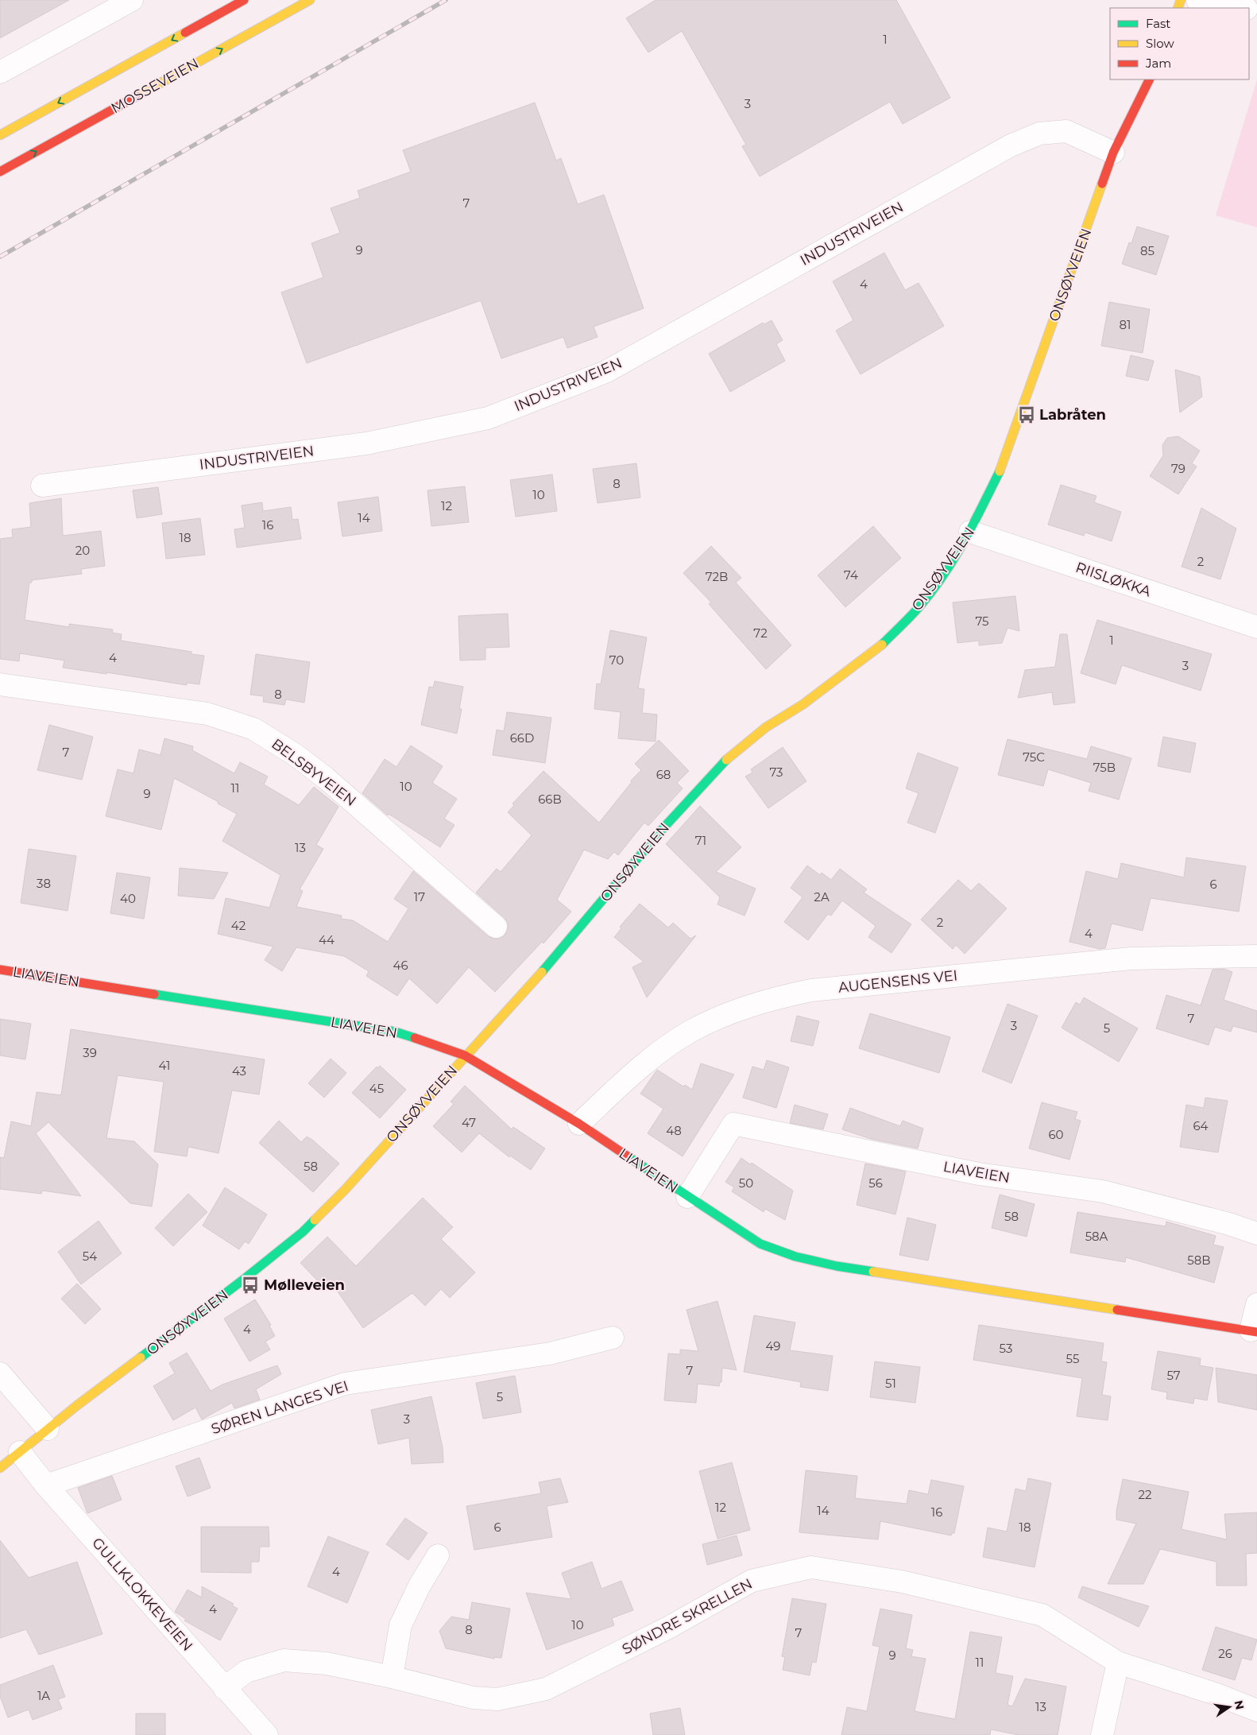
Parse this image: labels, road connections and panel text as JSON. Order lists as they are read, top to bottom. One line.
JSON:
{"streets":{"main road":["MOSSEVEIEN","ONSØYVEIEN","LIAVEIEN"],"street":["INDUSTRIVEIEN","RIISLØKKA","BELSBYVEIEN","AUGENSENS VEI","SØREN LANGES VEI","GULLKLOKKEVEIEN","SØNDRE SKRELLEN"]},"crossings":[["INDUSTRIVEIEN","ONSØYVEIEN"],["ONSØYVEIEN","RIISLØKKA"],["ONSØYVEIEN","LIAVEIEN"],["ONSØYVEIEN","GULLKLOKKEVEIEN"],["LIAVEIEN","AUGENSENS VEI"],["SØREN LANGES VEI","GULLKLOKKEVEIEN"],["GULLKLOKKEVEIEN","SØNDRE SKRELLEN"]],"places":{"bus stop":["Labråten","Mølleveien"]},"house_numbers":["1","3","7","9","85","4","81","79","8","10","12","14","16","18","20","2","74","72B","75","72","1","4","70","3","8","66D","7","75C","75B","73","68","10","11","9","66B","71","13","38","6","17","2A","40","2","42","4","44","46","7","3","5","39","41","43","45","47","64","48","60","58","50","56","58","58A","54","58B","4","49","53","55","7","57","51","5","3","22","12","14","16","6","18","4","4","10","8","7","26","9","11","1A","13"],"legend":["Fast","Slow","Jam"],"north":"right"}
